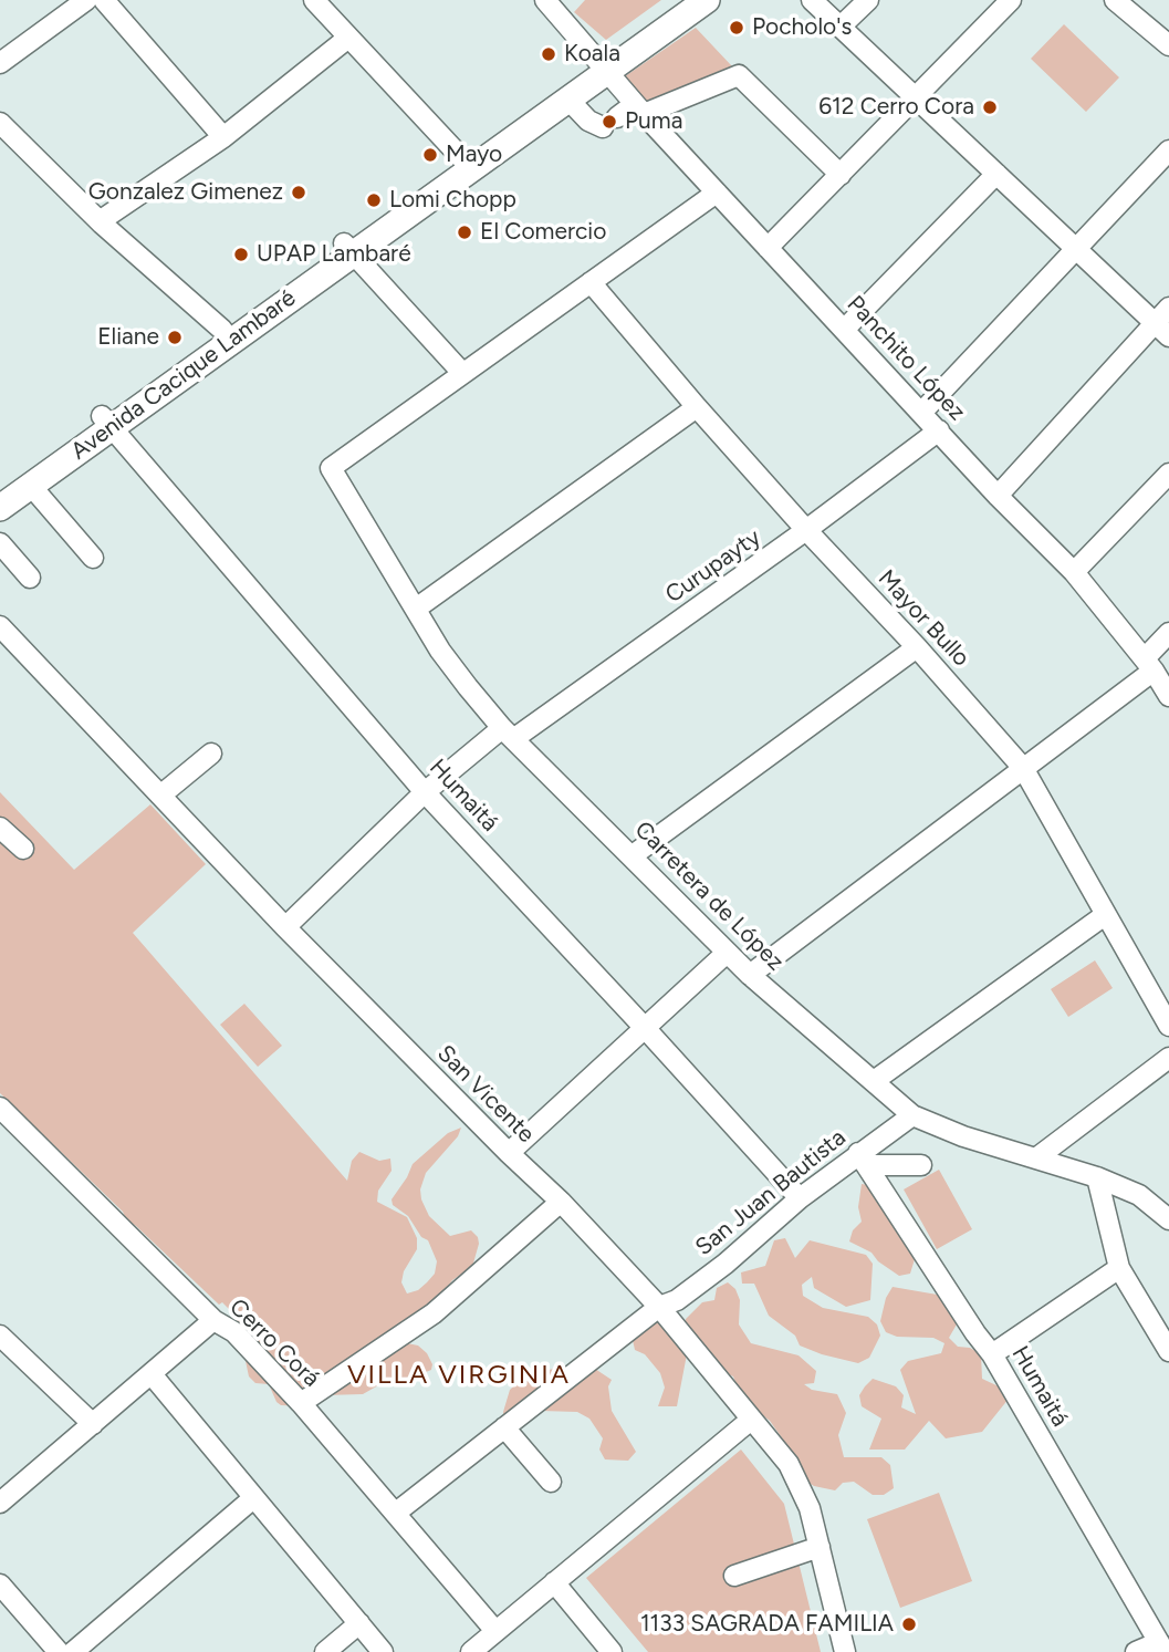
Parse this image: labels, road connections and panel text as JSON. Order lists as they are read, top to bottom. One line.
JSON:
{"streets":{"main road":["Avenida Cacique Lambaré"],"street":["Panchito López","Curupayty","Mayor Bullo","Humaitá","Carretera de López","San Vicente","San Juan Bautista","Cerro Corá"]},"crossings":[["Panchito López","Avenida Cacique Lambaré"],["Panchito López","Curupayty"],["Avenida Cacique Lambaré","Humaitá"],["Curupayty","Mayor Bullo"],["Curupayty","Humaitá"],["Curupayty","Carretera de López"],["Curupayty","San Vicente"],["Humaitá","San Juan Bautista"],["Carretera de López","San Juan Bautista"],["San Vicente","San Juan Bautista"],["San Juan Bautista","Cerro Corá"]],"districts":["VILLA VIRGINIA"],"places":["Pocholo's","Koala","612 Cerro Cora","Puma","Mayo","Gonzalez Gimenez","Lomi Chopp","El Comercio","UPAP Lambaré","Eliane","1133 SAGRADA FAMILIA"]}
